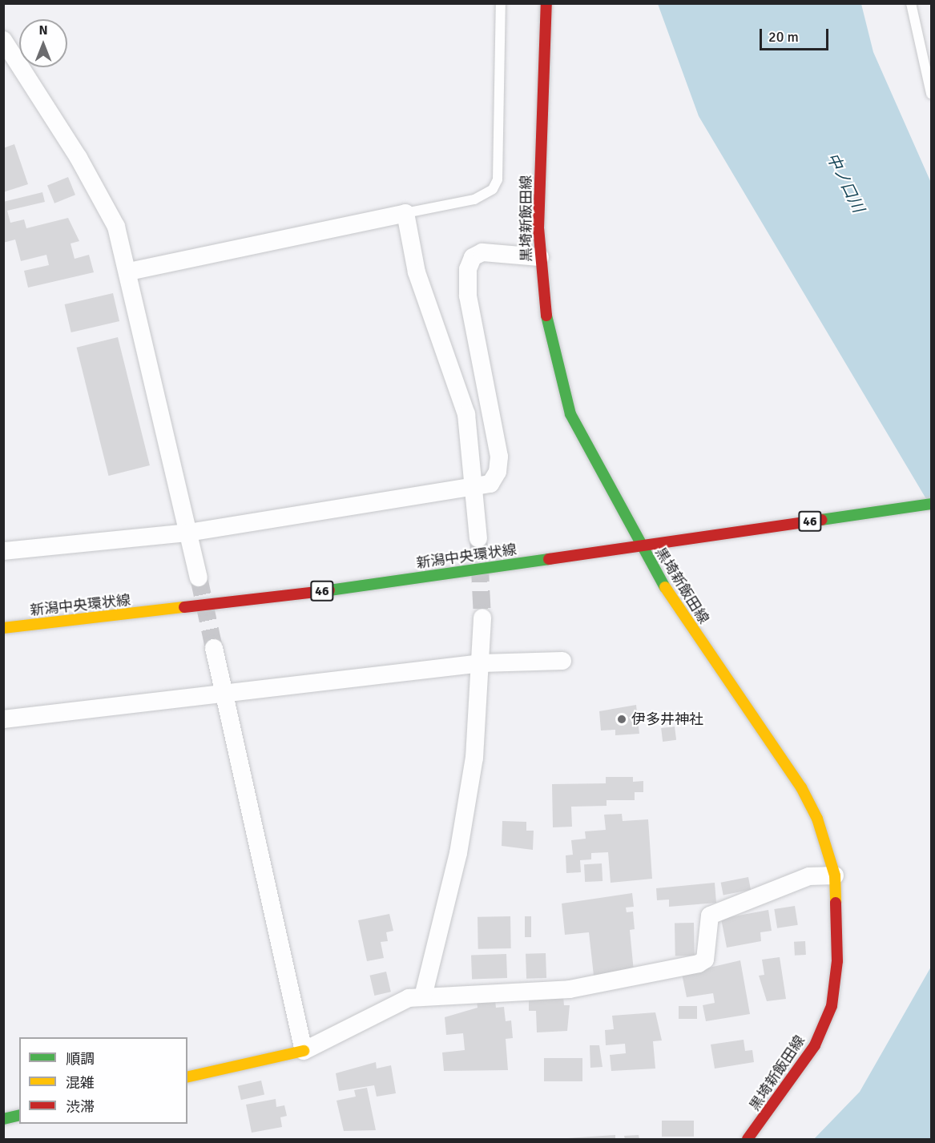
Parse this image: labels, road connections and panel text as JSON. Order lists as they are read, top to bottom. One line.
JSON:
{"streets":{"main road":["黒埼新飯田線","46","新潟中央環状線"]},"crossings":[["黒埼新飯田線","新潟中央環状線"]],"water":["中ノ口川"],"places":["伊多井神社"],"legend":["順調","混雑","渋滞"],"scale_bar":"20 m","north":"top"}
